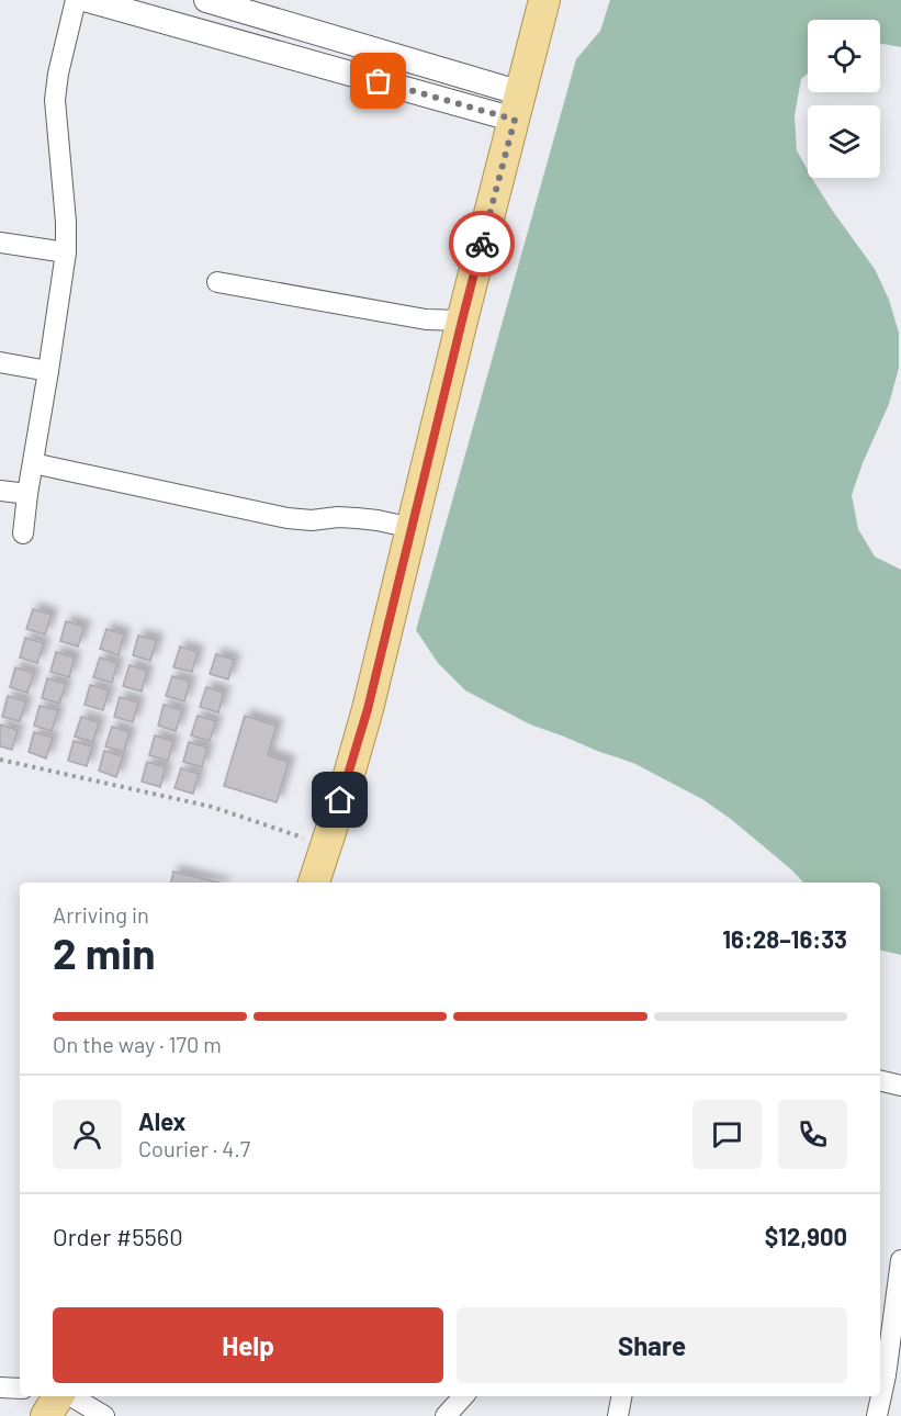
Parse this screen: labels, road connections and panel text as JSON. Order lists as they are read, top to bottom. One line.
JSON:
{"page":{"heading":["2 min","Arriving in","16:28–16:33"],"panel":["Alex","Courier · 4.7","Order #5560","$12,900"],"bar":"On the way · 170 m","buttons":["Help","Share"]}}
